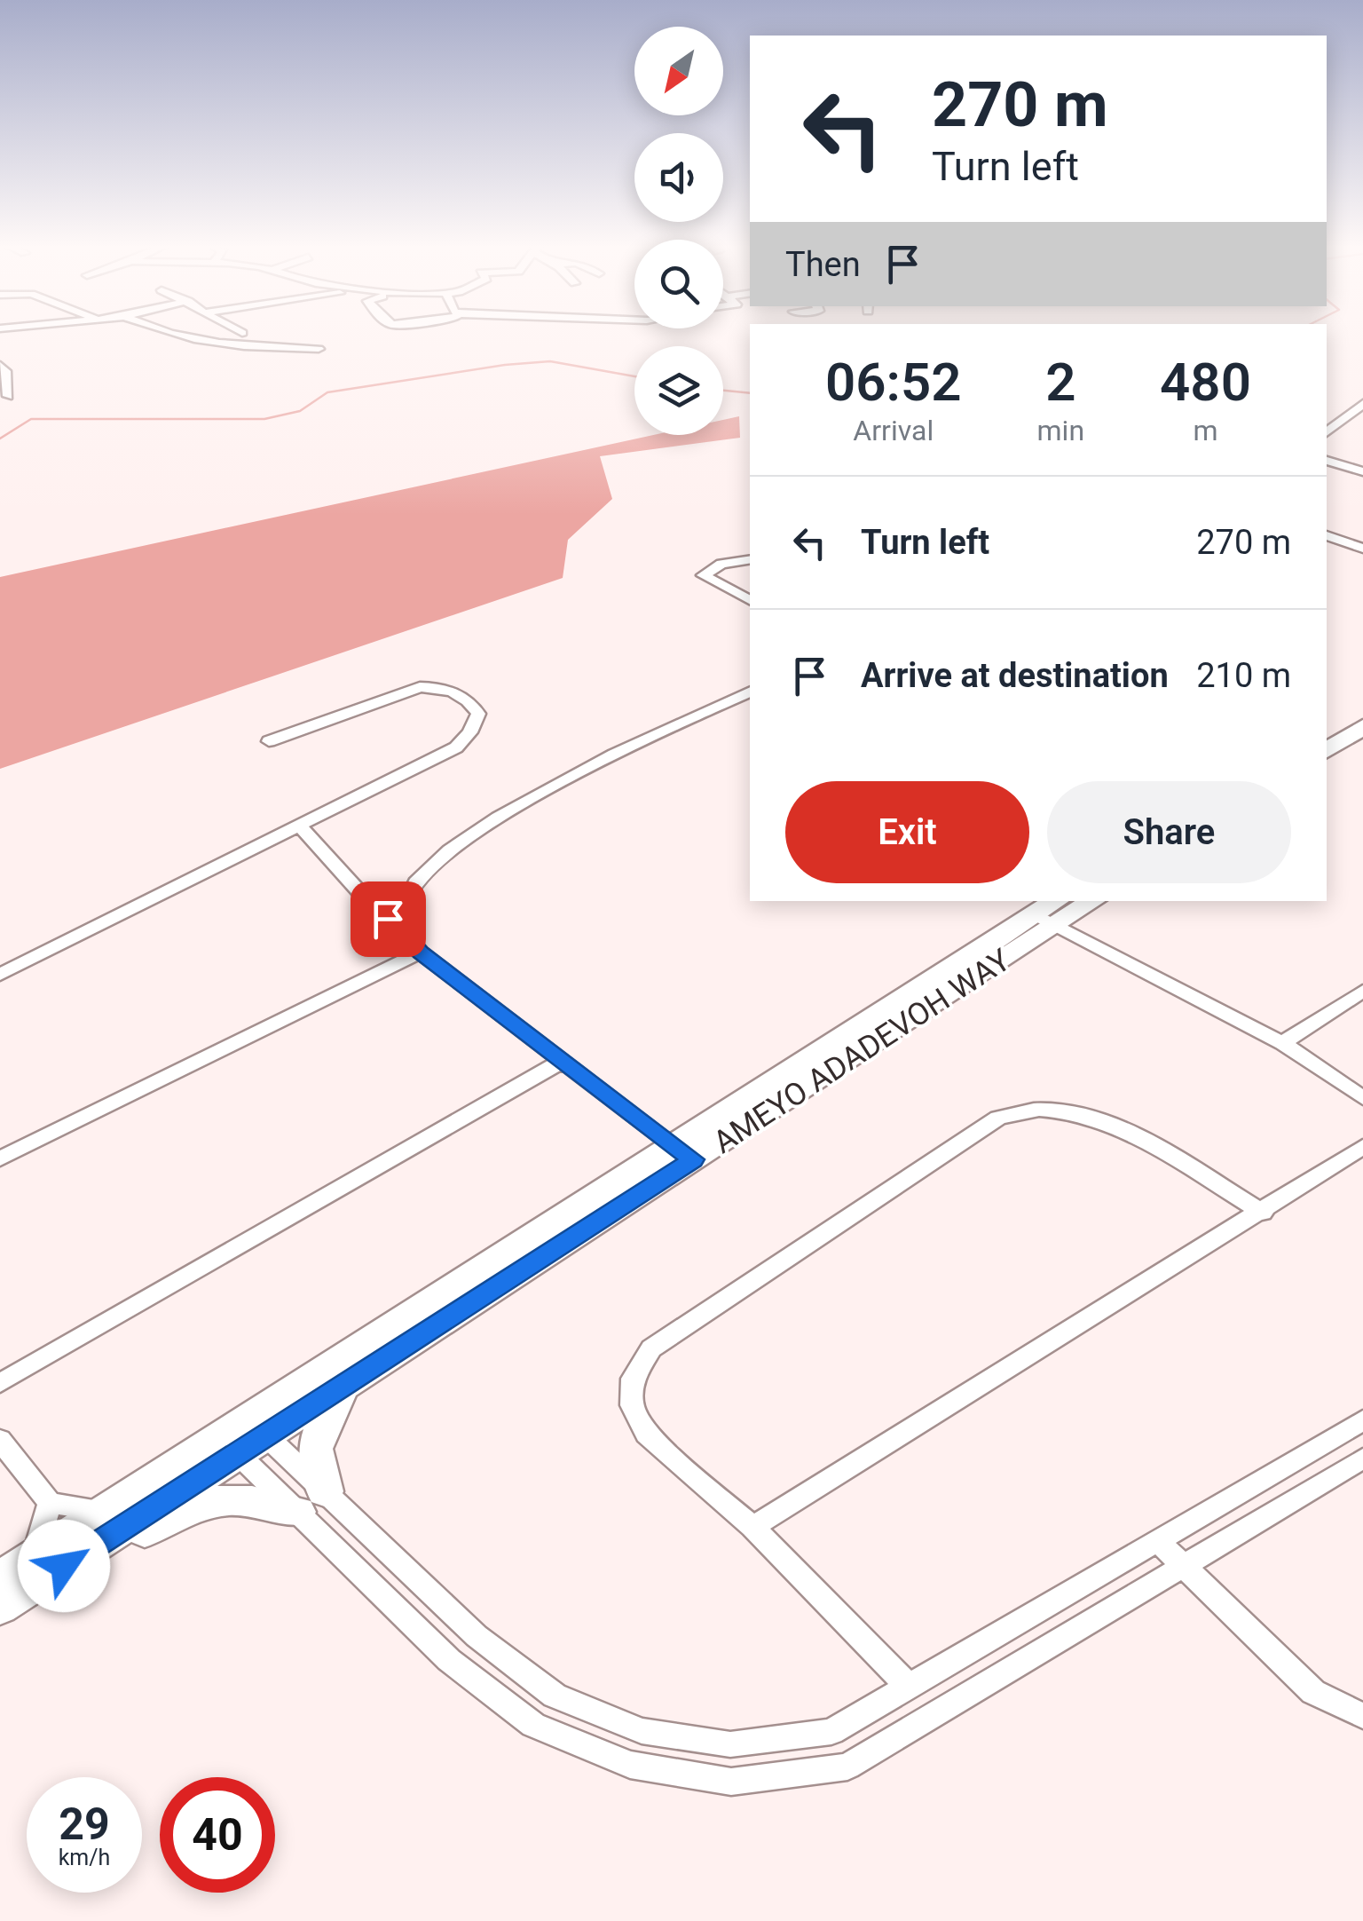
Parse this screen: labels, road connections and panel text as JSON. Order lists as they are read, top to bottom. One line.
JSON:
{"streets":{"street":["AMEYO ADADEVOH WAY"]},"north":"bottom left","page":{"turn":["270 m","Turn left"],"then":"Then","eta":["06:52","Arrival","2","min","480","m"],"list":[{"name":"Turn left","value":"270 m"},{"name":"Arrive at destination","value":"210 m"}],"buttons":["Exit","Share"],"speed":"29 km/h","limit":"40"}}
